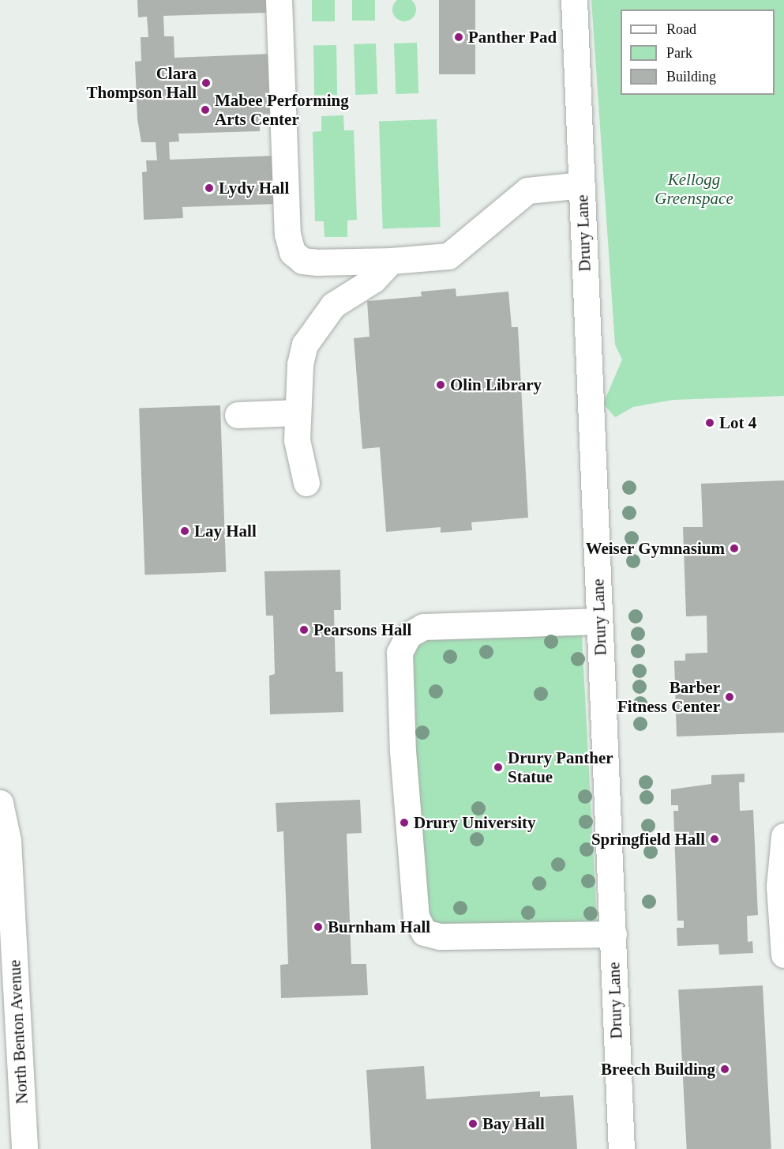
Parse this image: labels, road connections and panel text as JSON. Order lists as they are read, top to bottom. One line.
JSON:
{"streets":{"street":["Drury Lane","North Benton Avenue"]},"parks":["Kellogg Greenspace"],"places":["Panther Pad","Clara Thompson Hall","Mabee Performing Arts Center","Lydy Hall","Olin Library","Lot 4","Lay Hall","Weiser Gymnasium","Pearsons Hall","Barber Fitness Center","Drury Panther Statue","Drury University","Springfield Hall","Burnham Hall","Breech Building","Bay Hall"],"legend":["Road","Park","Building"]}
